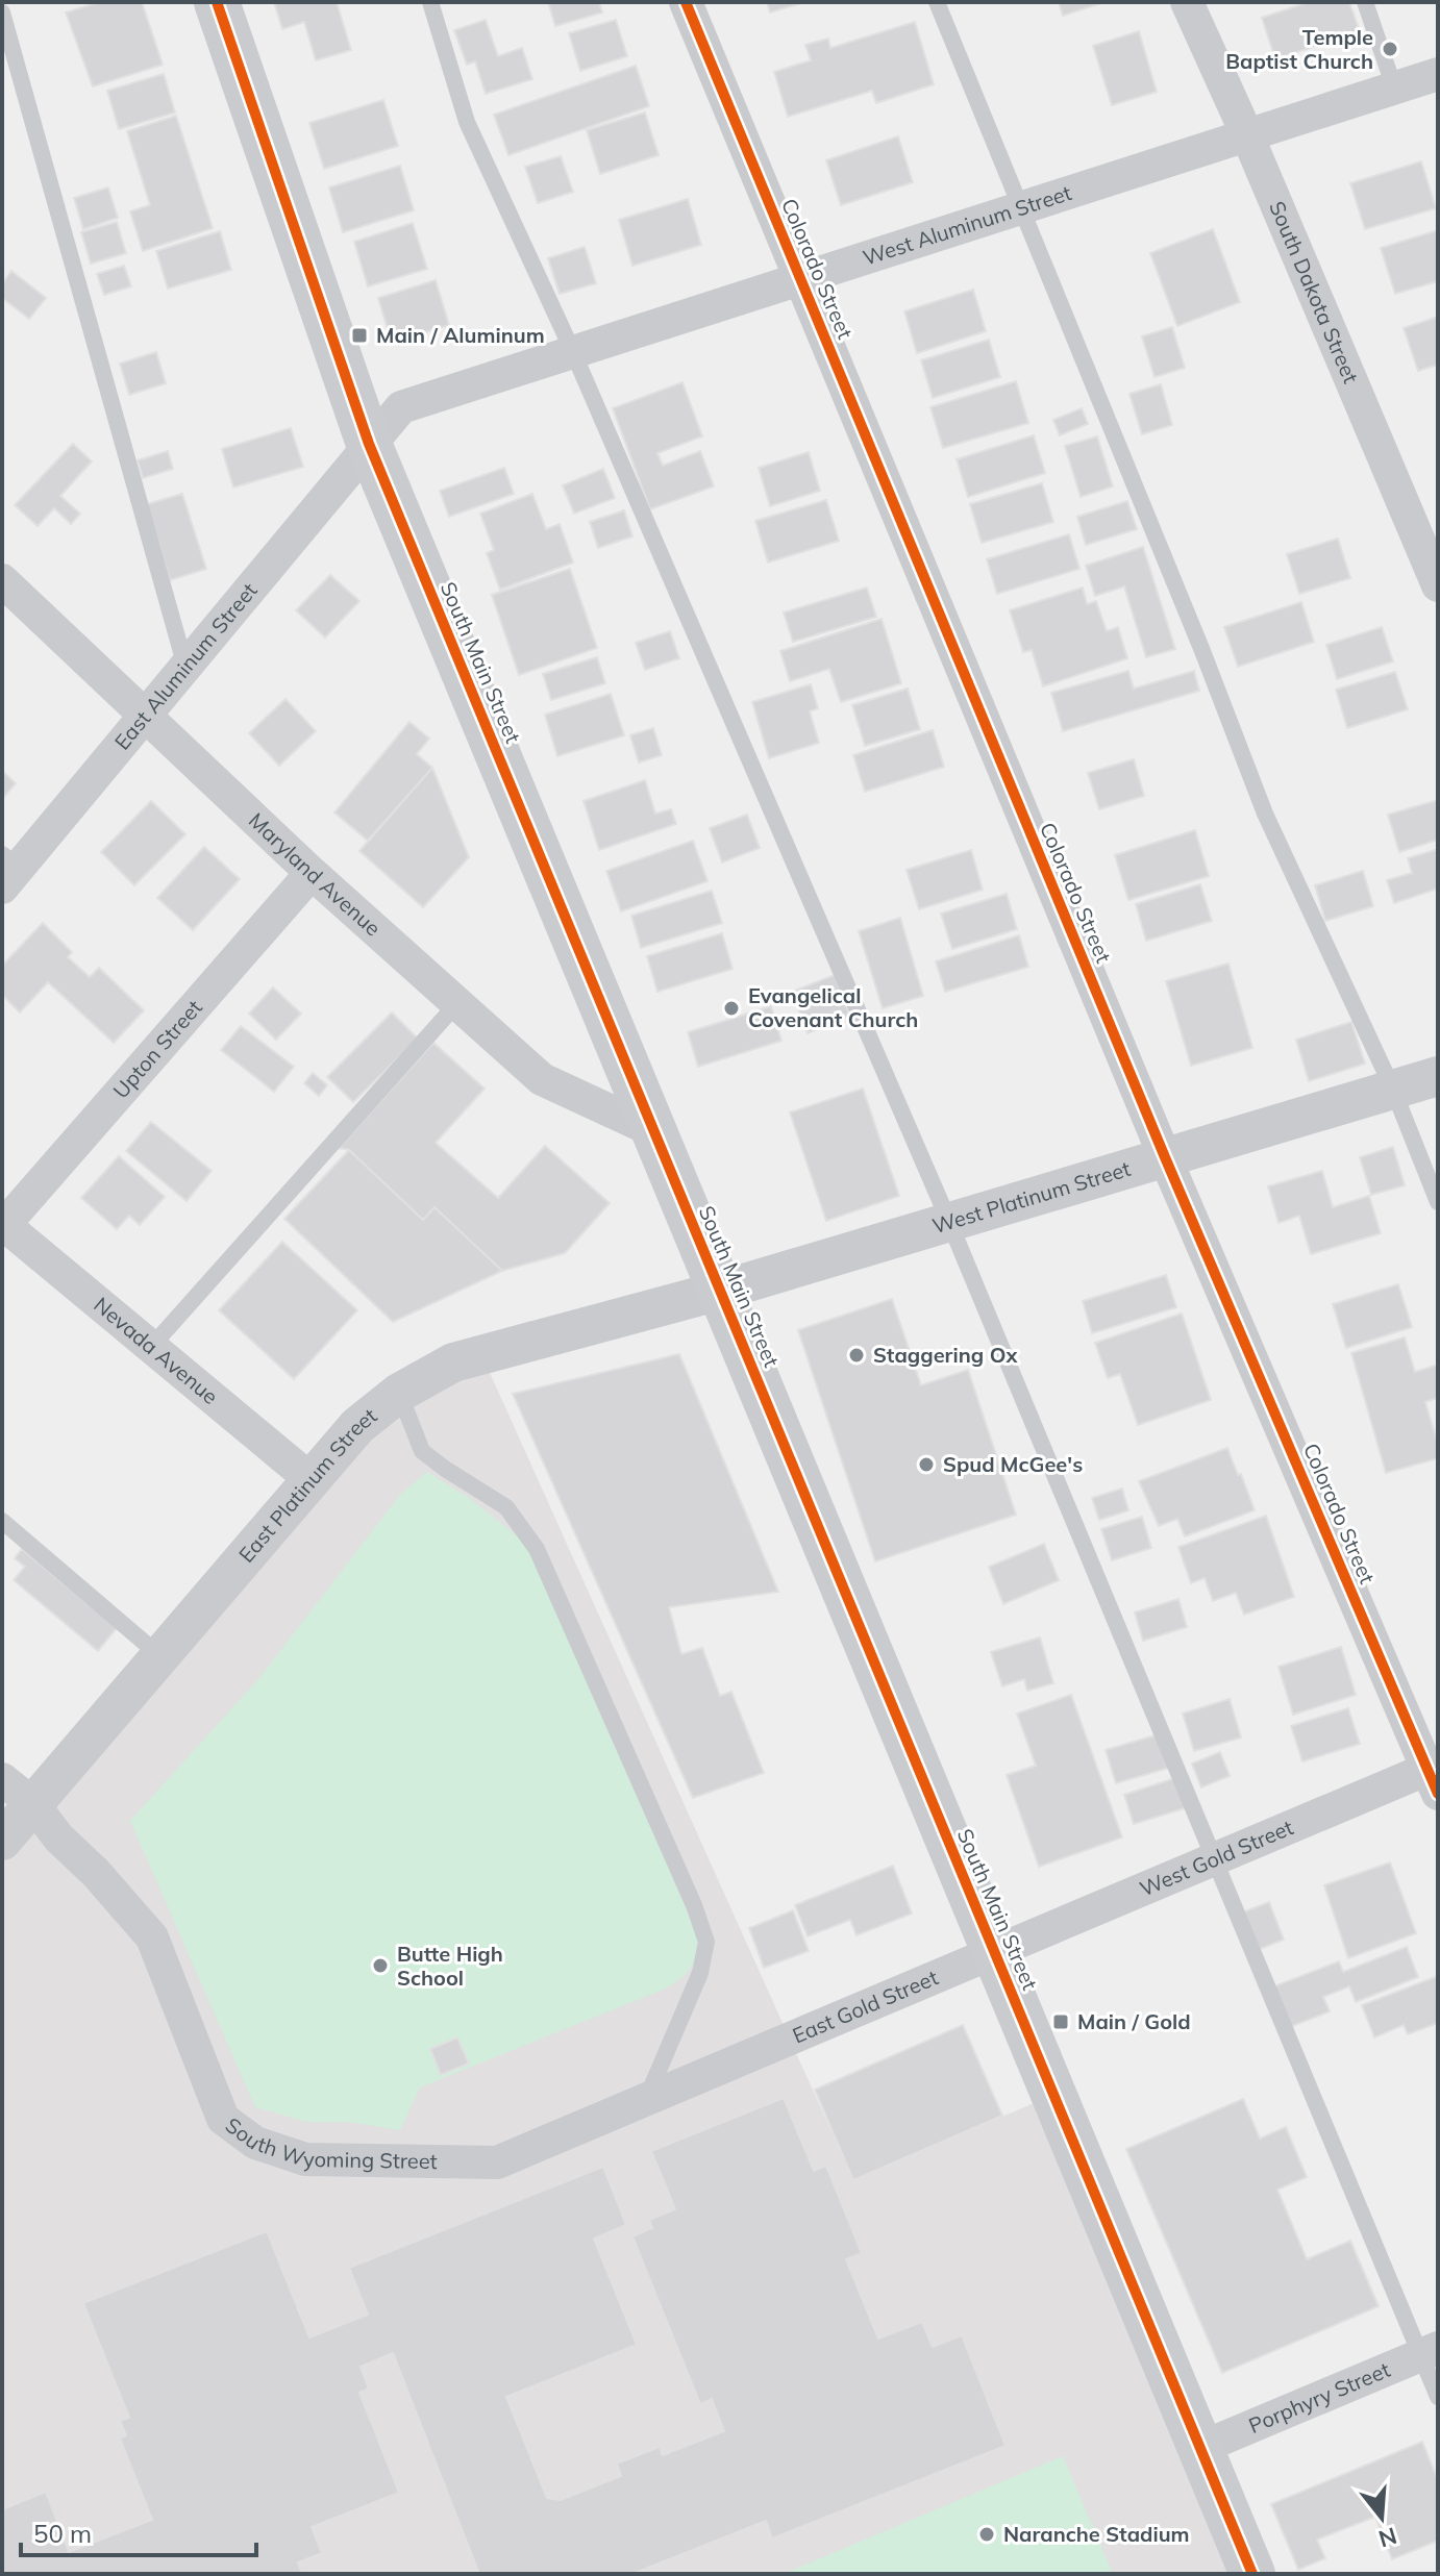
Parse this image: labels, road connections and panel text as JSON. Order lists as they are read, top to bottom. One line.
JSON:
{"streets":{"main road":["South Main Street"],"street":["West Aluminum Street","Colorado Street","South Dakota Street","East Aluminum Street","Maryland Avenue","Upton Street","West Platinum Street","Nevada Avenue","East Platinum Street","West Gold Street","East Gold Street","South Wyoming Street","Porphyry Street"]},"crossings":[["West Aluminum Street","Colorado Street"],["West Aluminum Street","South Dakota Street"],["West Aluminum Street","South Main Street"],["West Aluminum Street","East Aluminum Street"],["Colorado Street","West Platinum Street"],["Colorado Street","West Gold Street"],["South Main Street","East Aluminum Street"],["South Main Street","Maryland Avenue"],["South Main Street","West Platinum Street"],["South Main Street","East Platinum Street"],["South Main Street","West Gold Street"],["South Main Street","East Gold Street"],["South Main Street","Porphyry Street"],["East Aluminum Street","Maryland Avenue"],["Maryland Avenue","Upton Street"],["Upton Street","Nevada Avenue"],["West Platinum Street","East Platinum Street"],["Nevada Avenue","East Platinum Street"],["East Platinum Street","South Wyoming Street"],["West Gold Street","East Gold Street"],["East Gold Street","South Wyoming Street"]],"places":{"other":["Temple Baptist Church","Evangelical Covenant Church","Staggering Ox","Spud McGee's","Butte High School","Naranche Stadium"],"transit":["Main / Aluminum","Main / Gold"]},"scale_bar":"50 m","north":"bottom"}
